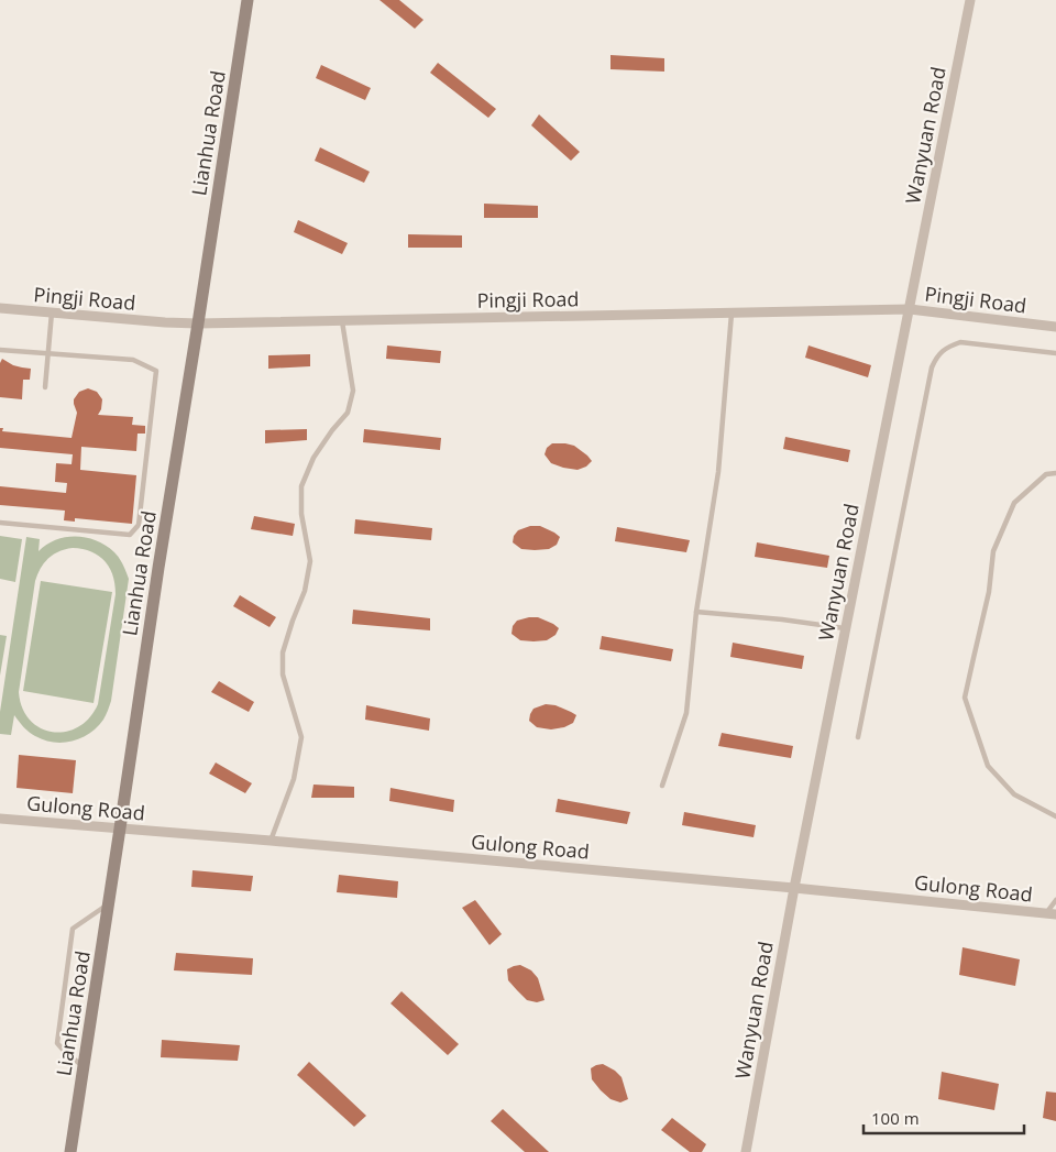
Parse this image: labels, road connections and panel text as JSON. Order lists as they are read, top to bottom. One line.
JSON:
{"streets":{"main road":["Lianhua Road"],"street":["Wanyuan Road","Pingji Road","Gulong Road"]},"crossings":[["Lianhua Road","Pingji Road"],["Lianhua Road","Gulong Road"],["Wanyuan Road","Pingji Road"],["Wanyuan Road","Gulong Road"]],"scale_bar":"100 m"}
